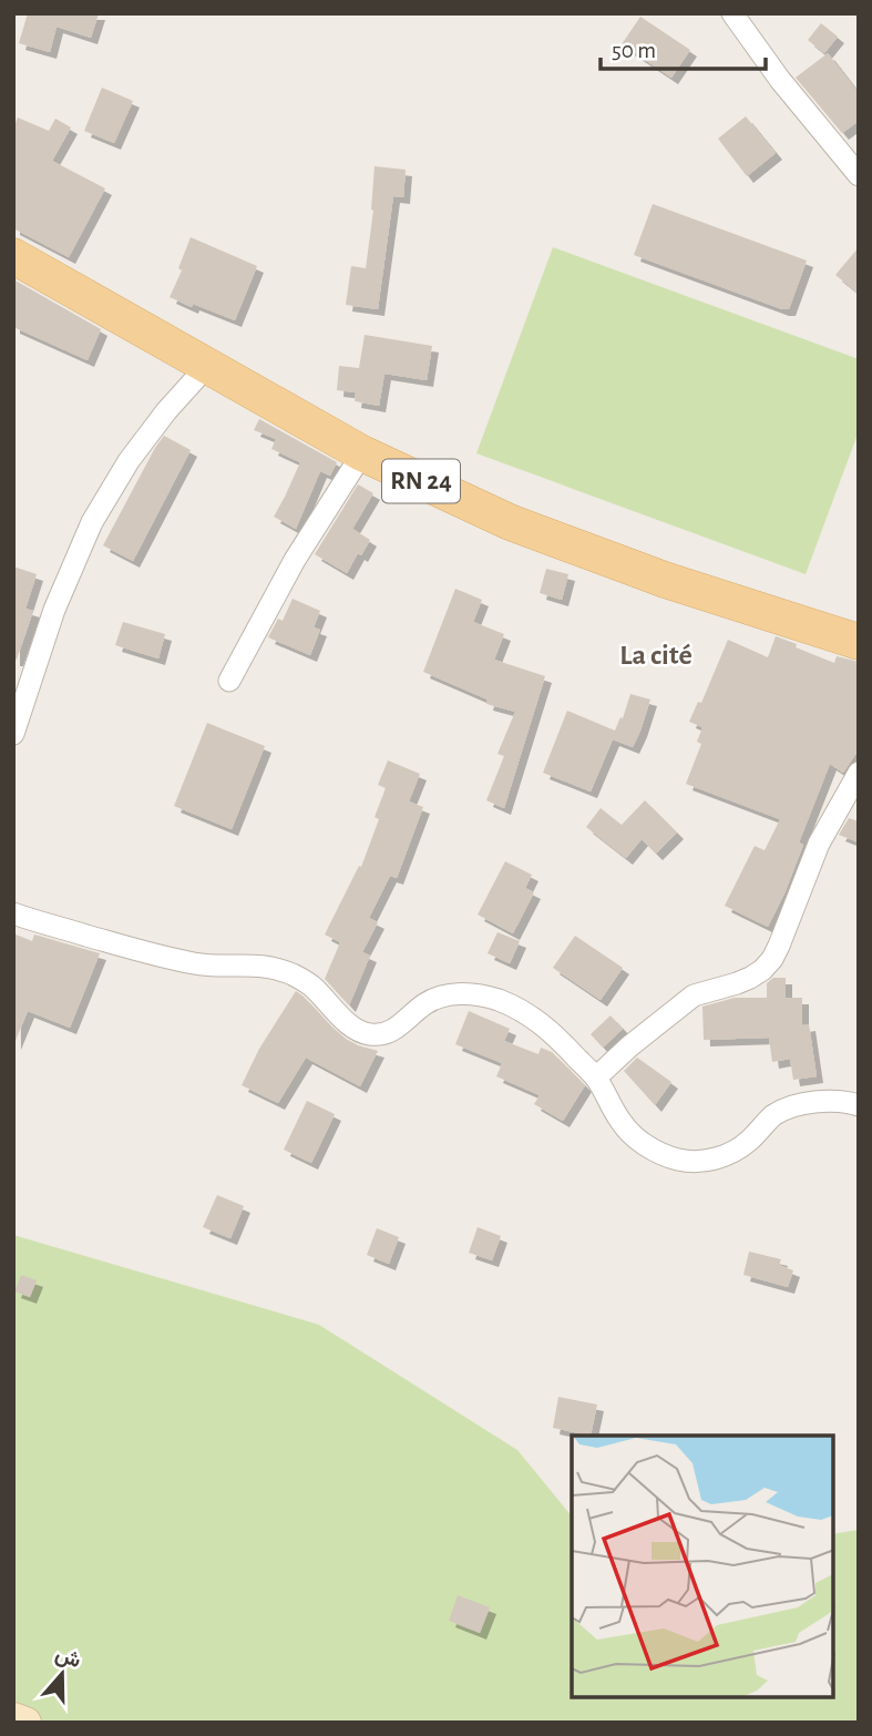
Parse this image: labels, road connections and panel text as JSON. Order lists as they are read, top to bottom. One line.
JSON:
{"streets":{"main road":["RN 24"]},"districts":["La cité"],"scale_bar":"50 m","north":"top"}
